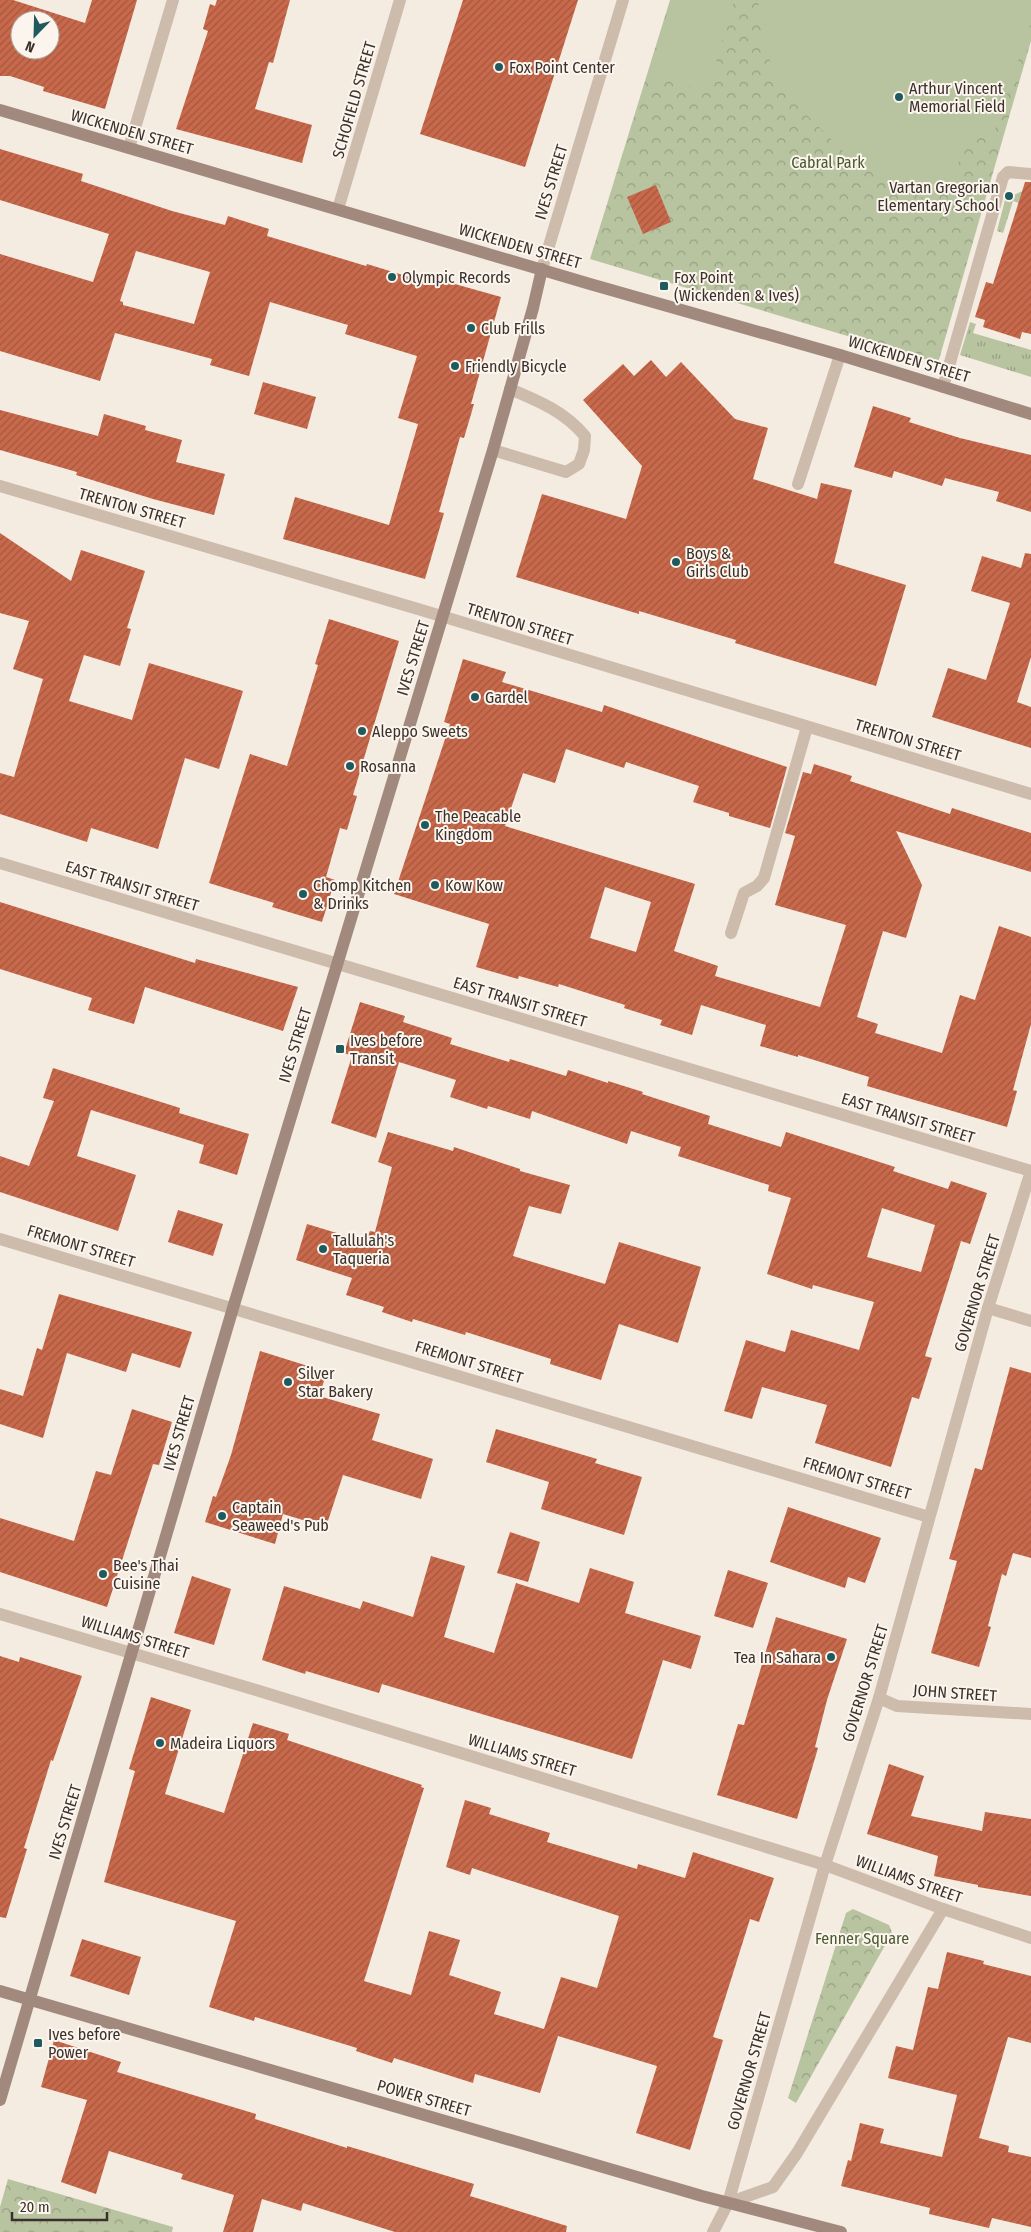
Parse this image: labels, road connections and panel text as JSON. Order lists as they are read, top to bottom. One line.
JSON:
{"streets":{"street":["SCHOFIELD STREET","WICKENDEN STREET","IVES STREET","TRENTON STREET","EAST TRANSIT STREET","FREMONT STREET","GOVERNOR STREET","WILLIAMS STREET","JOHN STREET","POWER STREET"]},"crossings":[["SCHOFIELD STREET","WICKENDEN STREET"],["WICKENDEN STREET","IVES STREET"],["IVES STREET","TRENTON STREET"],["IVES STREET","EAST TRANSIT STREET"],["IVES STREET","FREMONT STREET"],["IVES STREET","WILLIAMS STREET"],["IVES STREET","POWER STREET"],["EAST TRANSIT STREET","GOVERNOR STREET"],["FREMONT STREET","GOVERNOR STREET"],["GOVERNOR STREET","WILLIAMS STREET"],["GOVERNOR STREET","JOHN STREET"],["GOVERNOR STREET","POWER STREET"]],"parks":["Cabral Park","Fenner Square"],"places":{"other":["Fox Point Center","Arthur Vincent Memorial Field","Vartan Gregorian Elementary School","Olympic Records","Club Frills","Friendly Bicycle","Boys & Girls Club","Gardel","Aleppo Sweets","Rosanna","The Peacable Kingdom","Kow Kow","Chomp Kitchen & Drinks","Tallulah's Taqueria","Silver Star Bakery","Captain Seaweed's Pub","Bee's Thai Cuisine","Tea In Sahara","Madeira Liquors"],"transit":["Fox Point (Wickenden & Ives)","Ives before Transit","Ives before Power"]},"scale_bar":"20 m","north":"bottom left"}
